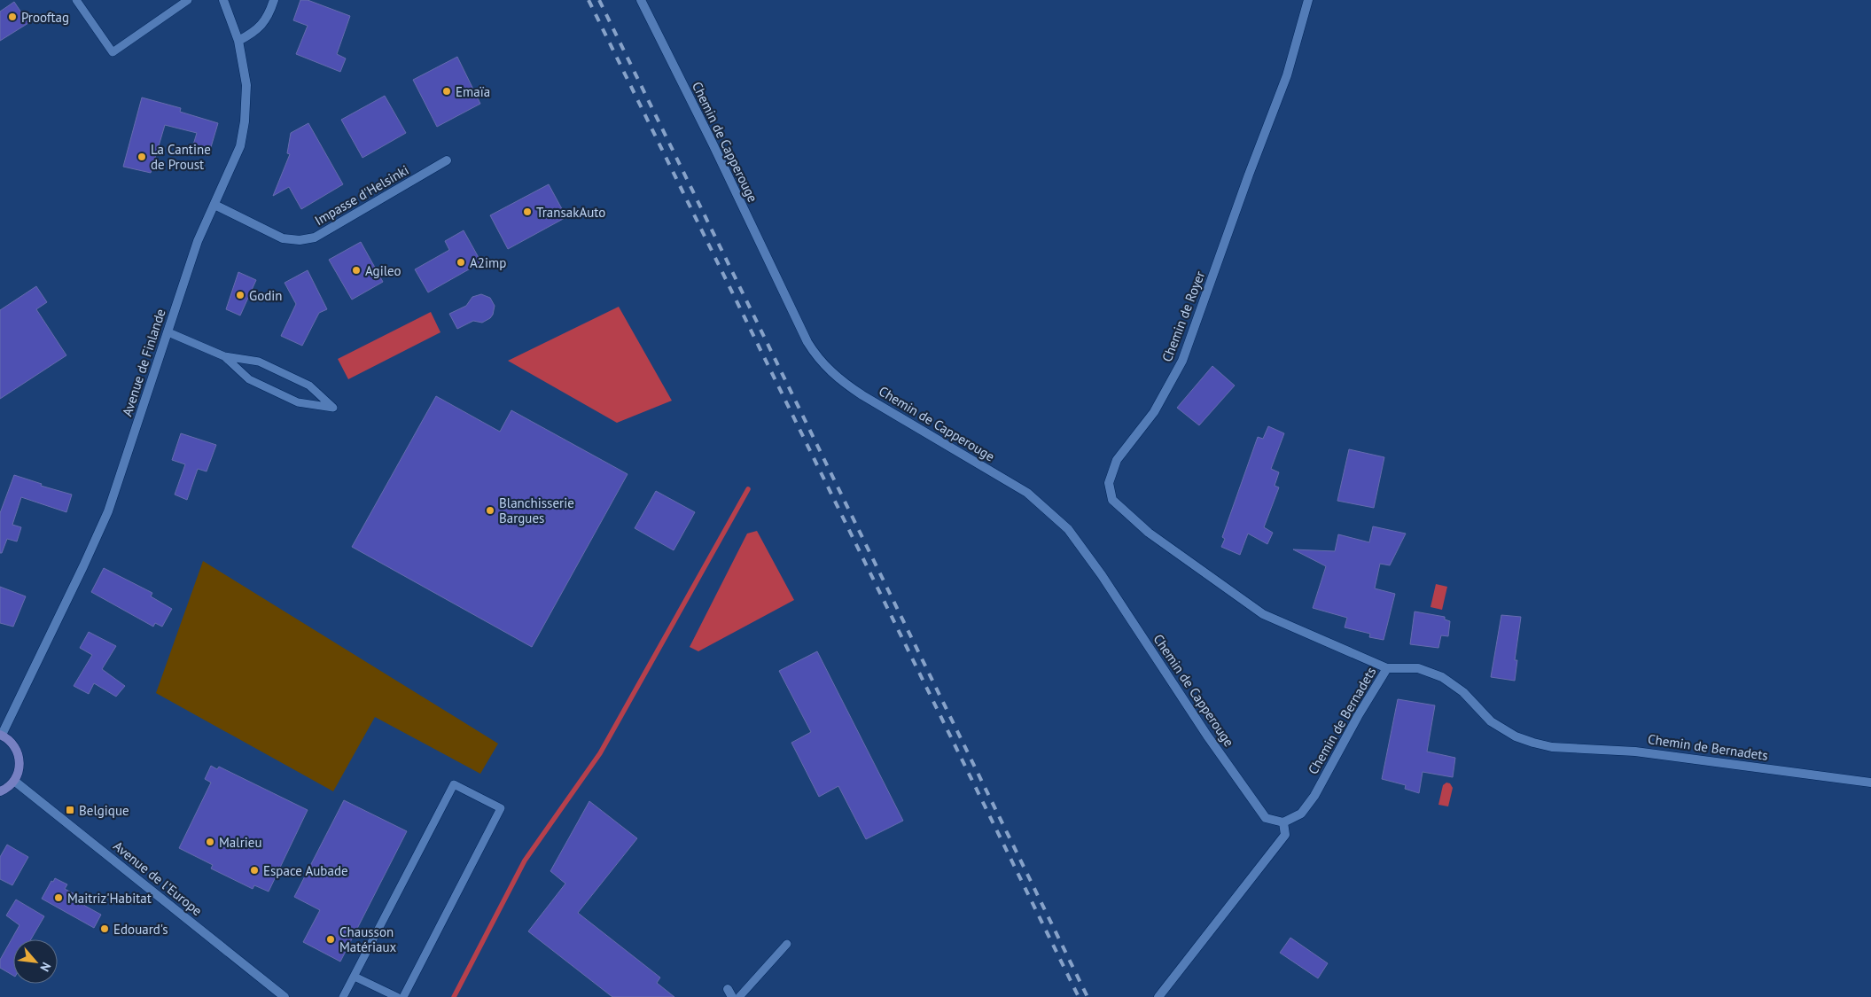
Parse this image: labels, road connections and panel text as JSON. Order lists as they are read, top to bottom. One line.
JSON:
{"streets":{"street":["Chemin de Capperouge","Impasse d'Helsinki","Chemin de Royer","Avenue de Finlande","Chemin de Bernadets","Avenue de l'Europe"]},"crossings":[["Chemin de Capperouge","Chemin de Bernadets"],["Impasse d'Helsinki","Avenue de Finlande"],["Chemin de Royer","Chemin de Bernadets"]],"places":{"other":["Prooftag","Emaïa","La Cantine de Proust","TransakAuto","A2imp","Agileo","Godin","Blanchisserie Bargues","Malrieu","Espace Aubade","Maitriz'Habitat","Edouard's","Chausson Matériaux"],"transit":["Belgique"]},"north":"bottom right"}
